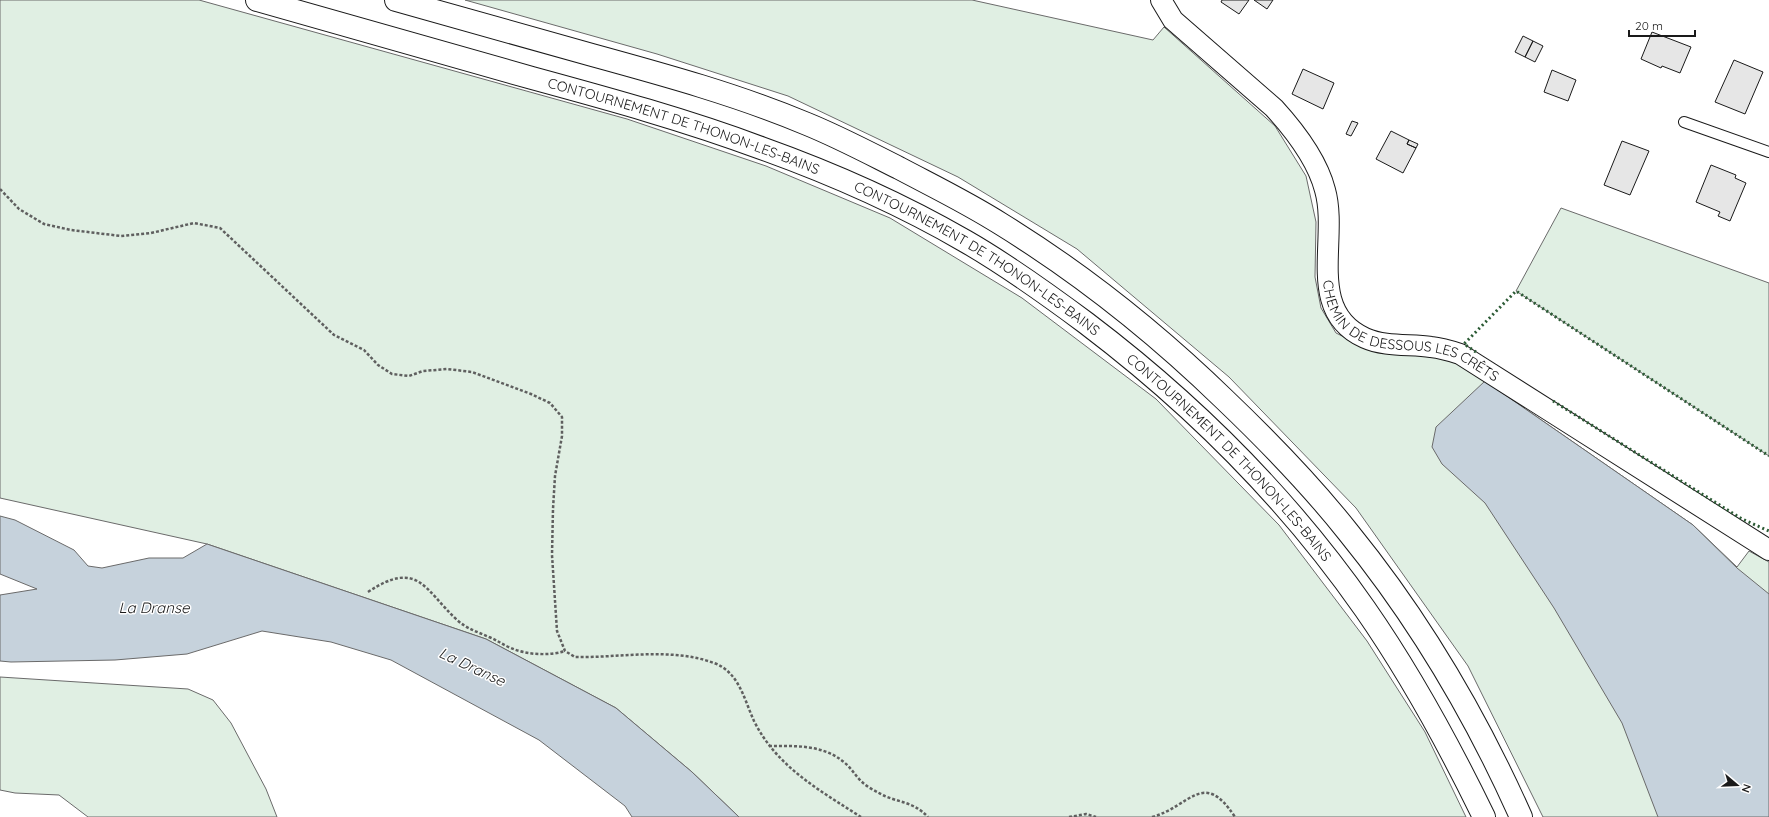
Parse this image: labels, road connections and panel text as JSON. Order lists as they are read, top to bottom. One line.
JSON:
{"streets":{"highway":["CONTOURNEMENT DE THONON-LES-BAINS"],"street":["CHEMIN DE DESSOUS LES CRÊTS"]},"water":["La Dranse"],"scale_bar":"20 m","north":"right"}
